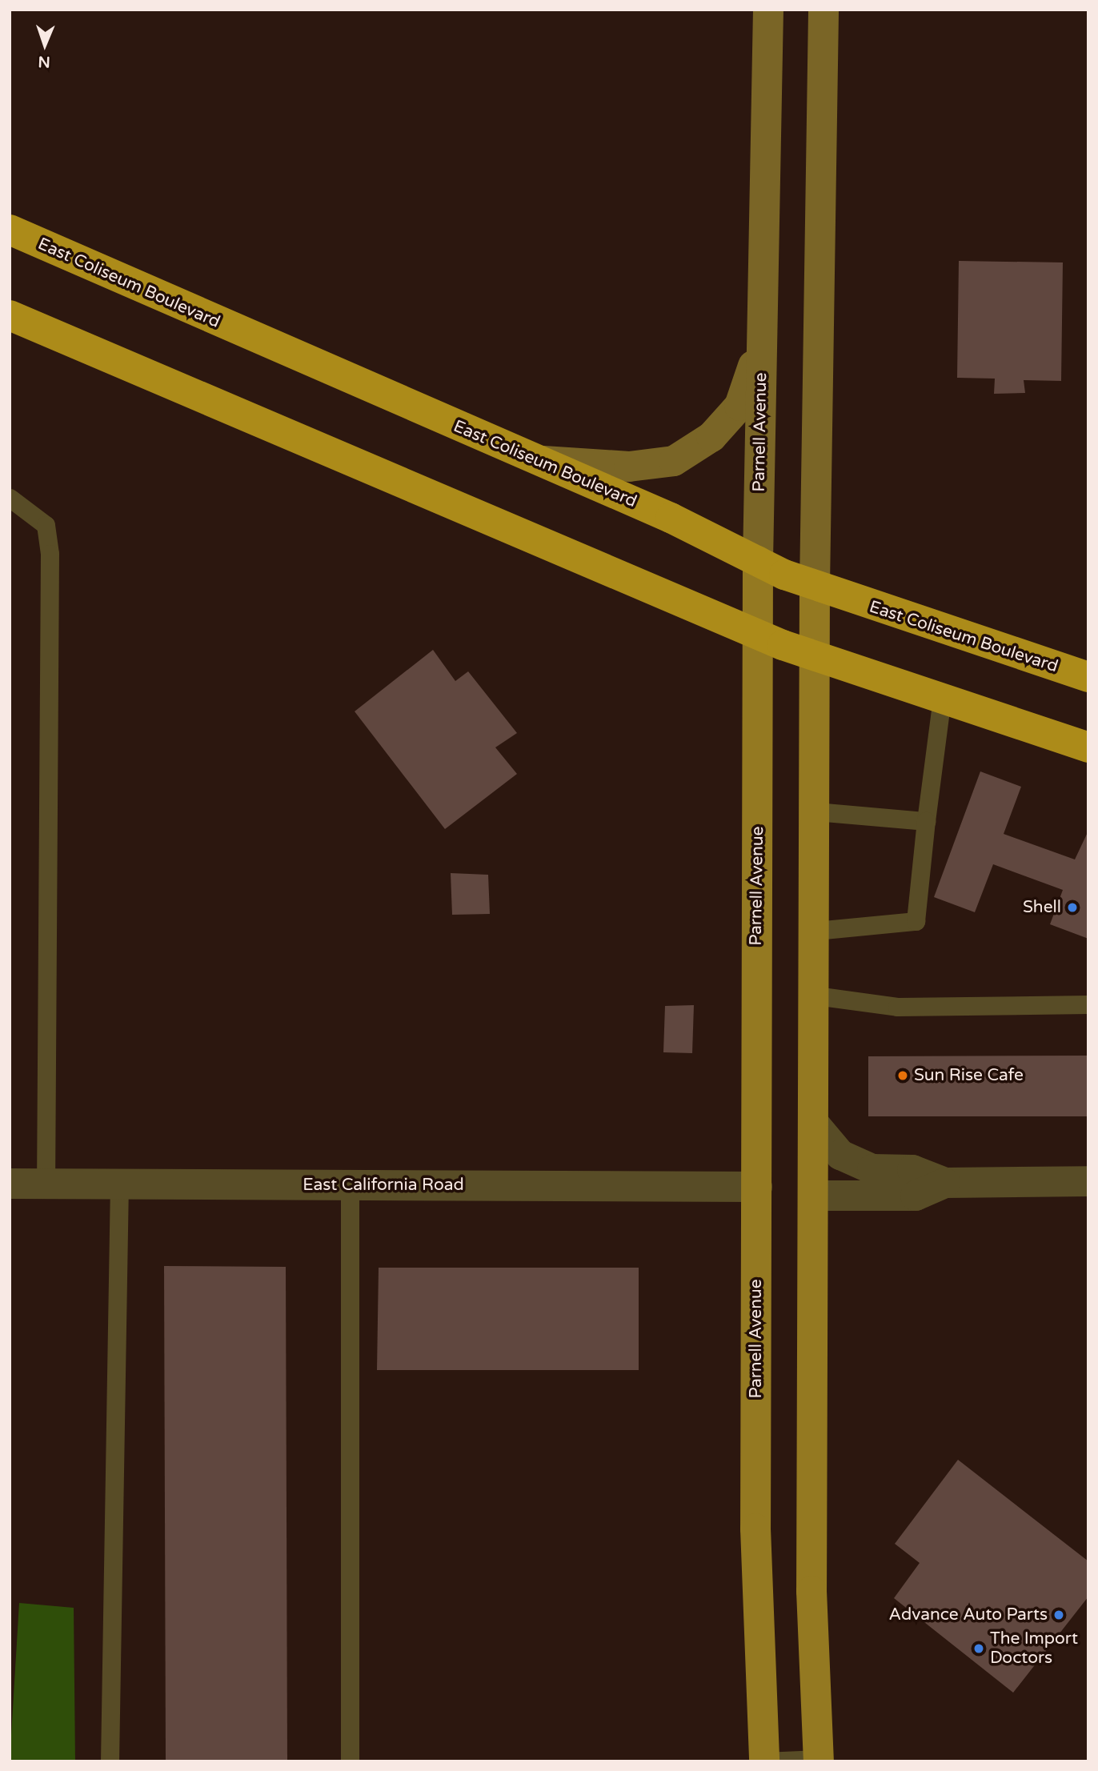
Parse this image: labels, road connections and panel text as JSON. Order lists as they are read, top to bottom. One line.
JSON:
{"streets":{"highway":["East Coliseum Boulevard"],"main road":["Parnell Avenue"],"street":["East California Road"]},"crossings":[["East Coliseum Boulevard","Parnell Avenue"],["Parnell Avenue","East California Road"]],"places":["Shell","Sun Rise Cafe","Advance Auto Parts","The Import Doctors"],"north":"bottom"}
